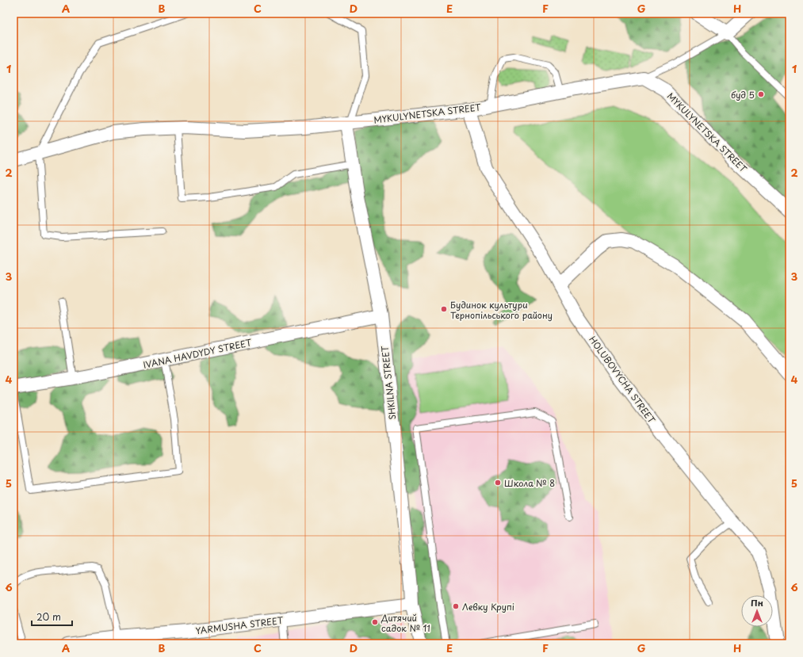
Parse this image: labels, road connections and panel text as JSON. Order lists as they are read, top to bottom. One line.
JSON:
{"streets":{"street":["MYKULYNETSKA STREET","IVANA HAVDYDY STREET","HOLUBOVYCHA STREET","SHKILNA STREET","YARMUSHA STREET"]},"crossings":[["MYKULYNETSKA STREET","HOLUBOVYCHA STREET"],["MYKULYNETSKA STREET","SHKILNA STREET"],["IVANA HAVDYDY STREET","SHKILNA STREET"],["SHKILNA STREET","YARMUSHA STREET"]],"places":["буд 5","Будинок культури Тернопільського району","Школа № 8","Левку Крупі","Дитячий садок № 11"],"scale_bar":"20 m","north":"top","grid":{"columns":["A","B","C","D","E","F","G","H"],"rows":["1","2","3","4","5","6"]}}
